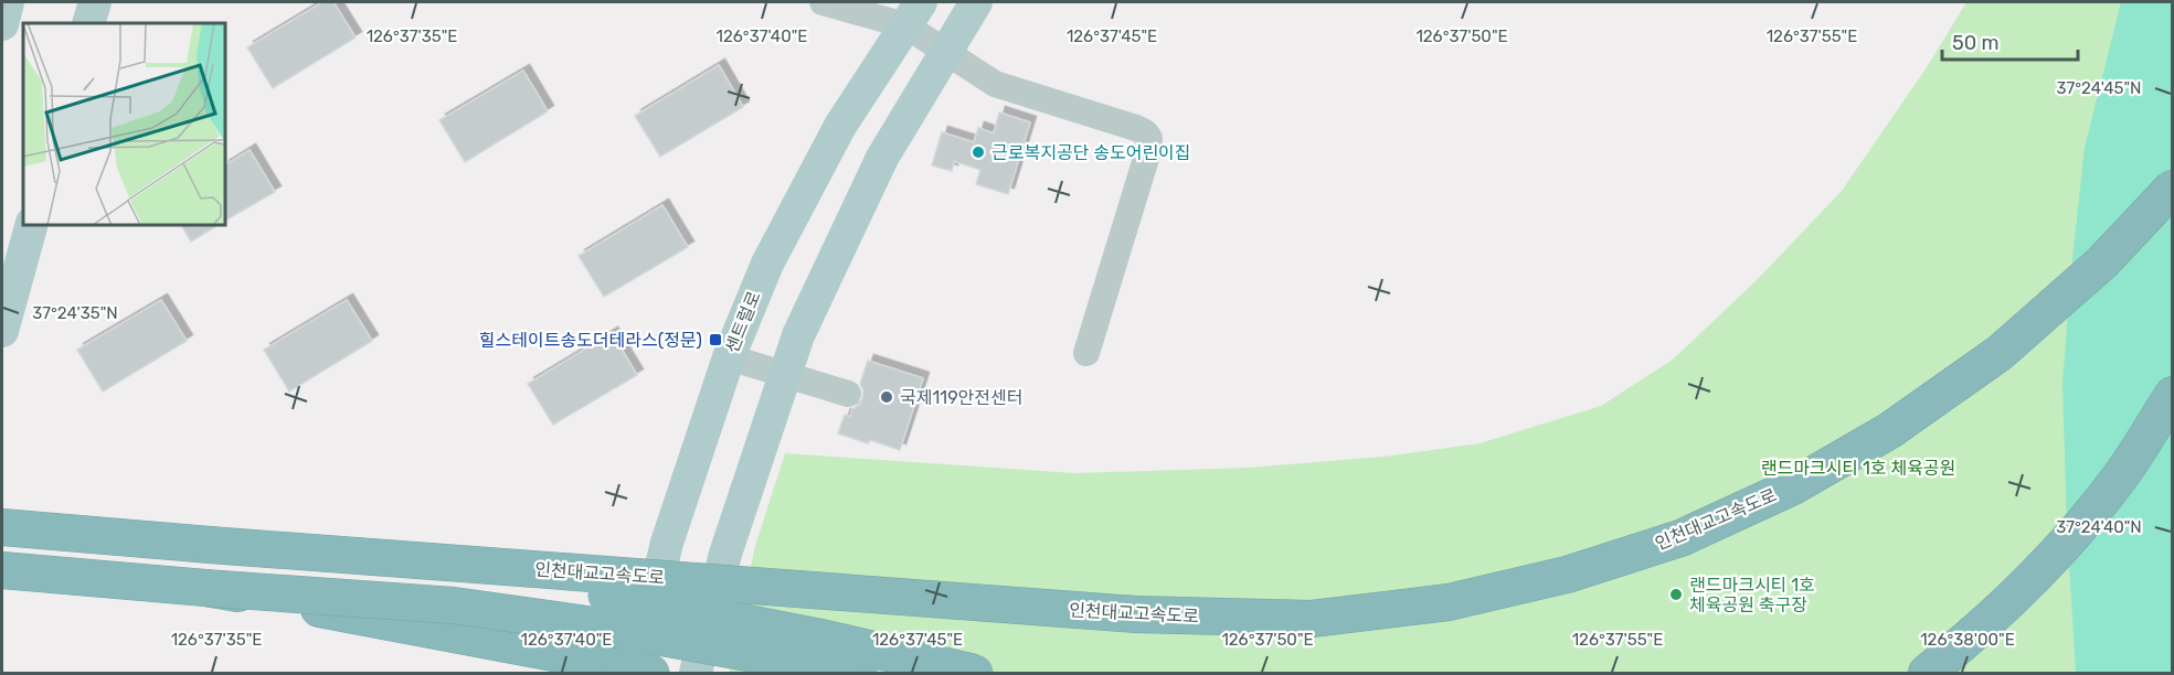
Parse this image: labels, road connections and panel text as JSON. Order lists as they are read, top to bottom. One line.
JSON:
{"streets":{"highway":["인천대교고속도로"],"main road":["센트럴로"]},"parks":["랜드마크시티 1호 체육공원"],"places":{"other":["근로복지공단 송도어린이집","국제119안전센터","랜드마크시티 1호 체육공원 축구장"],"transit":["힐스테이트송도더테라스(정문)"]},"scale_bar":"50 m","coordinates":["126°37'35\"E","126°37'40\"E","126°37'45\"E","126°37'50\"E","126°37'55\"E","37°24'45\"N","37°24'35\"N","37°24'40\"N","126°38'00\"E"]}
